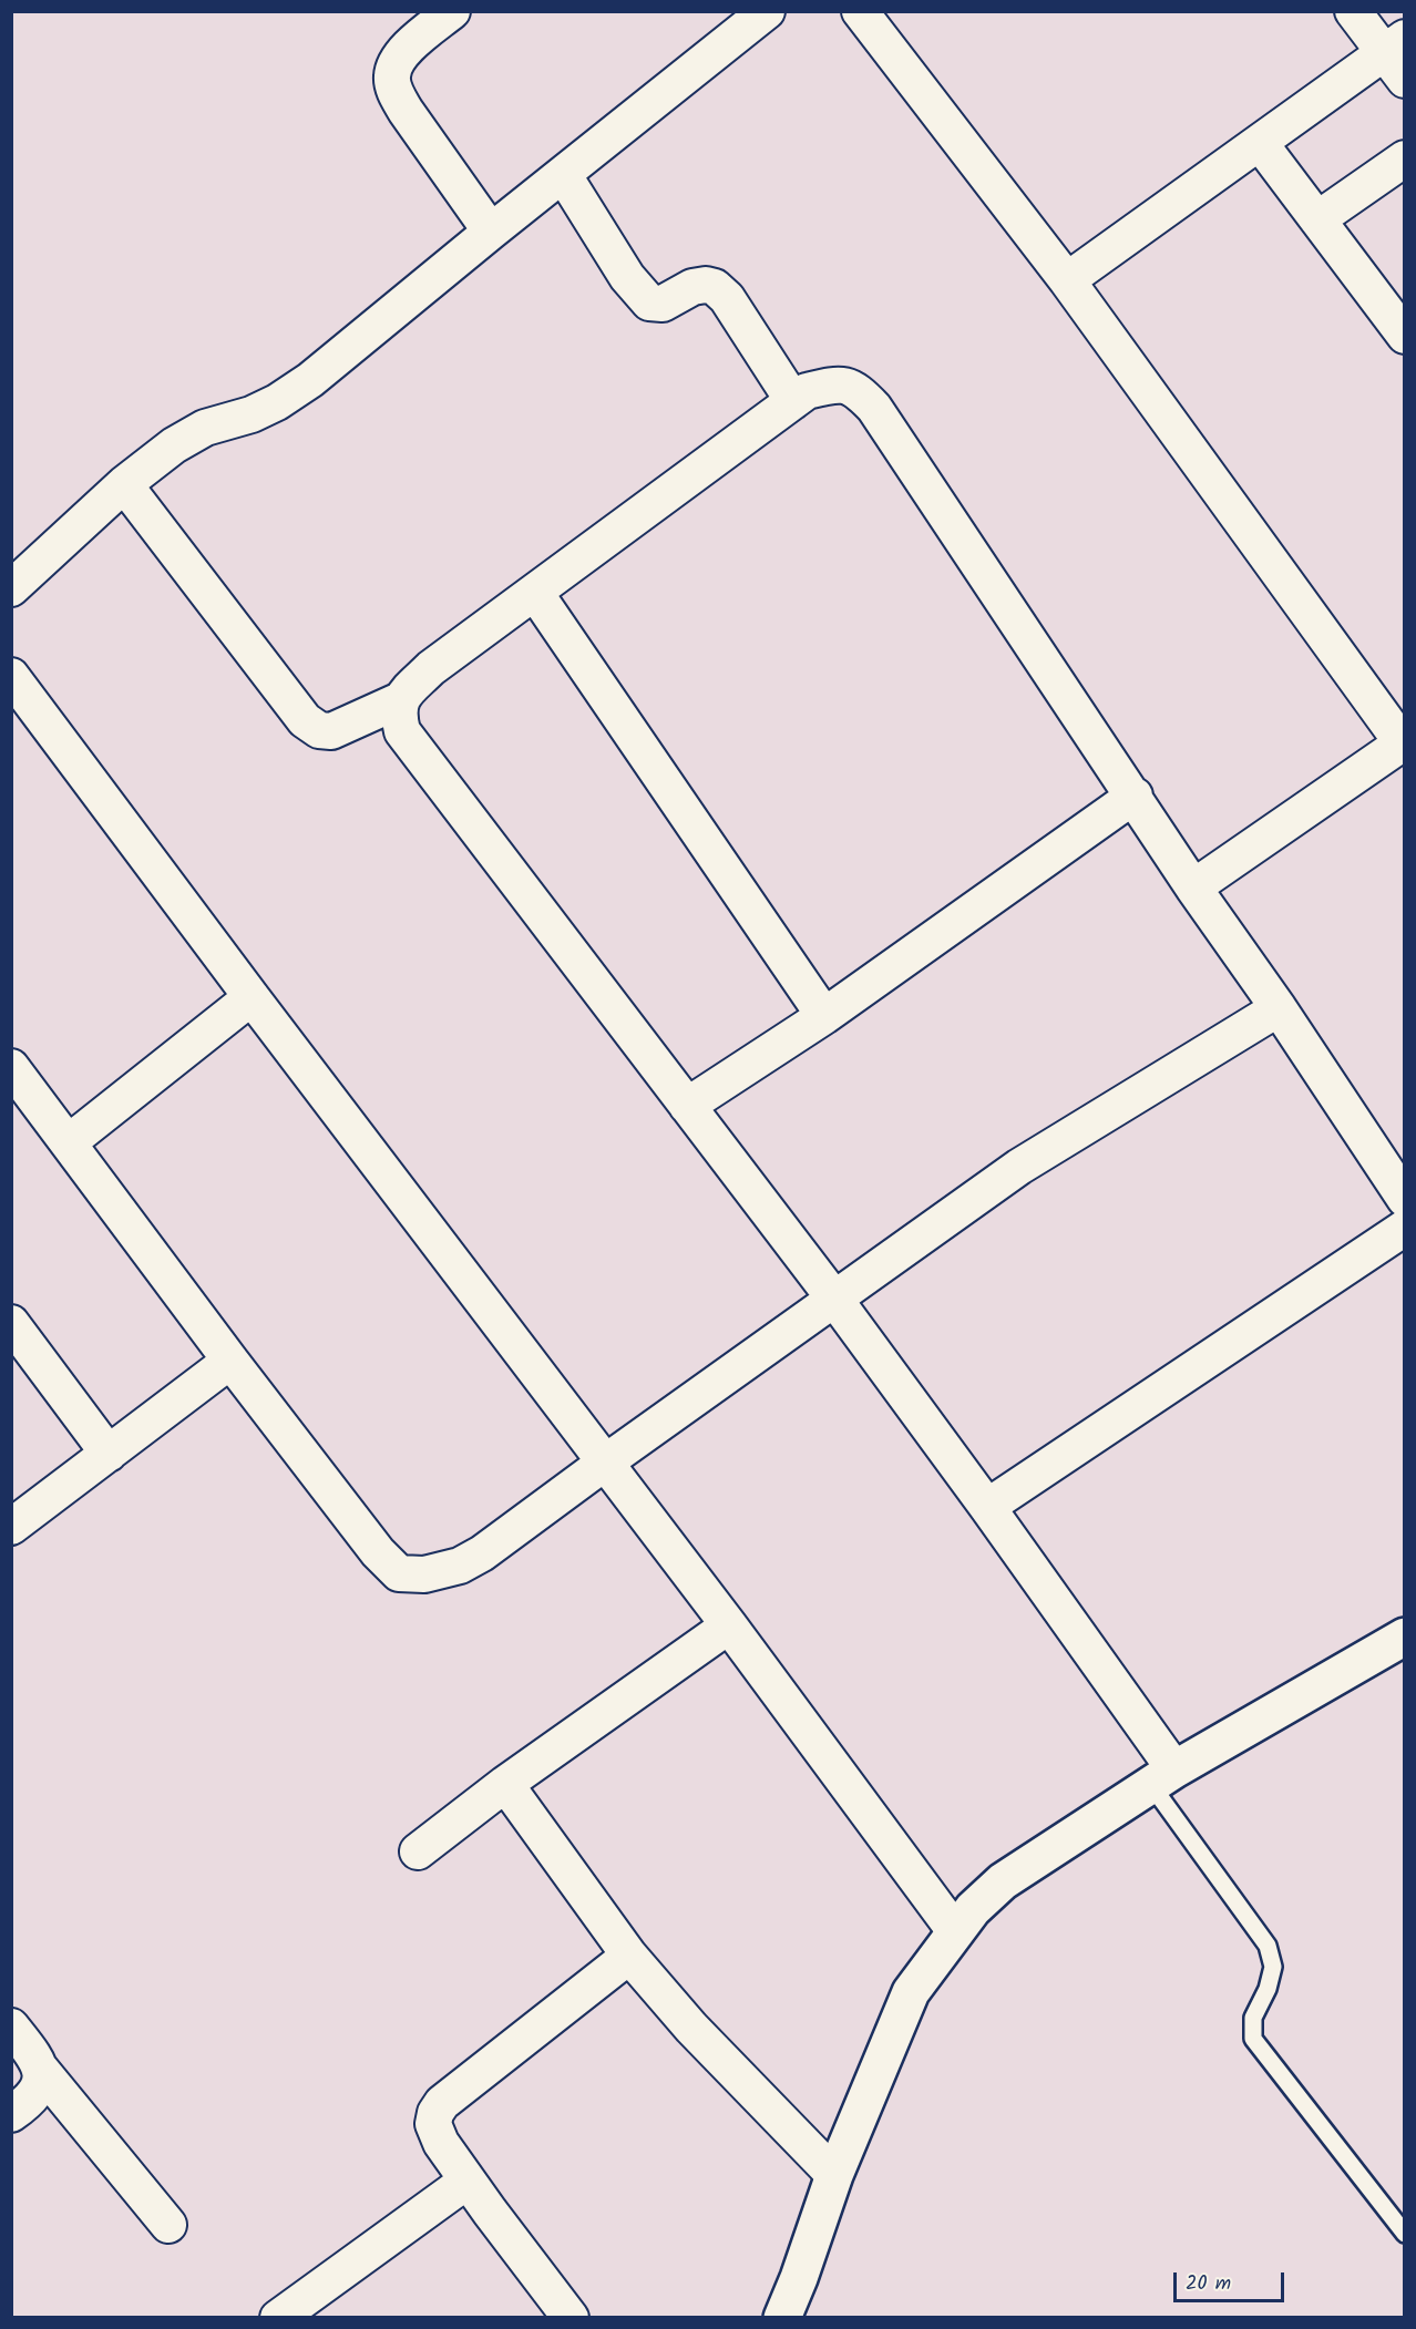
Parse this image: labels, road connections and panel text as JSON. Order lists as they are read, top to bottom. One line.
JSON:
{"scale_bar":"20 m"}
